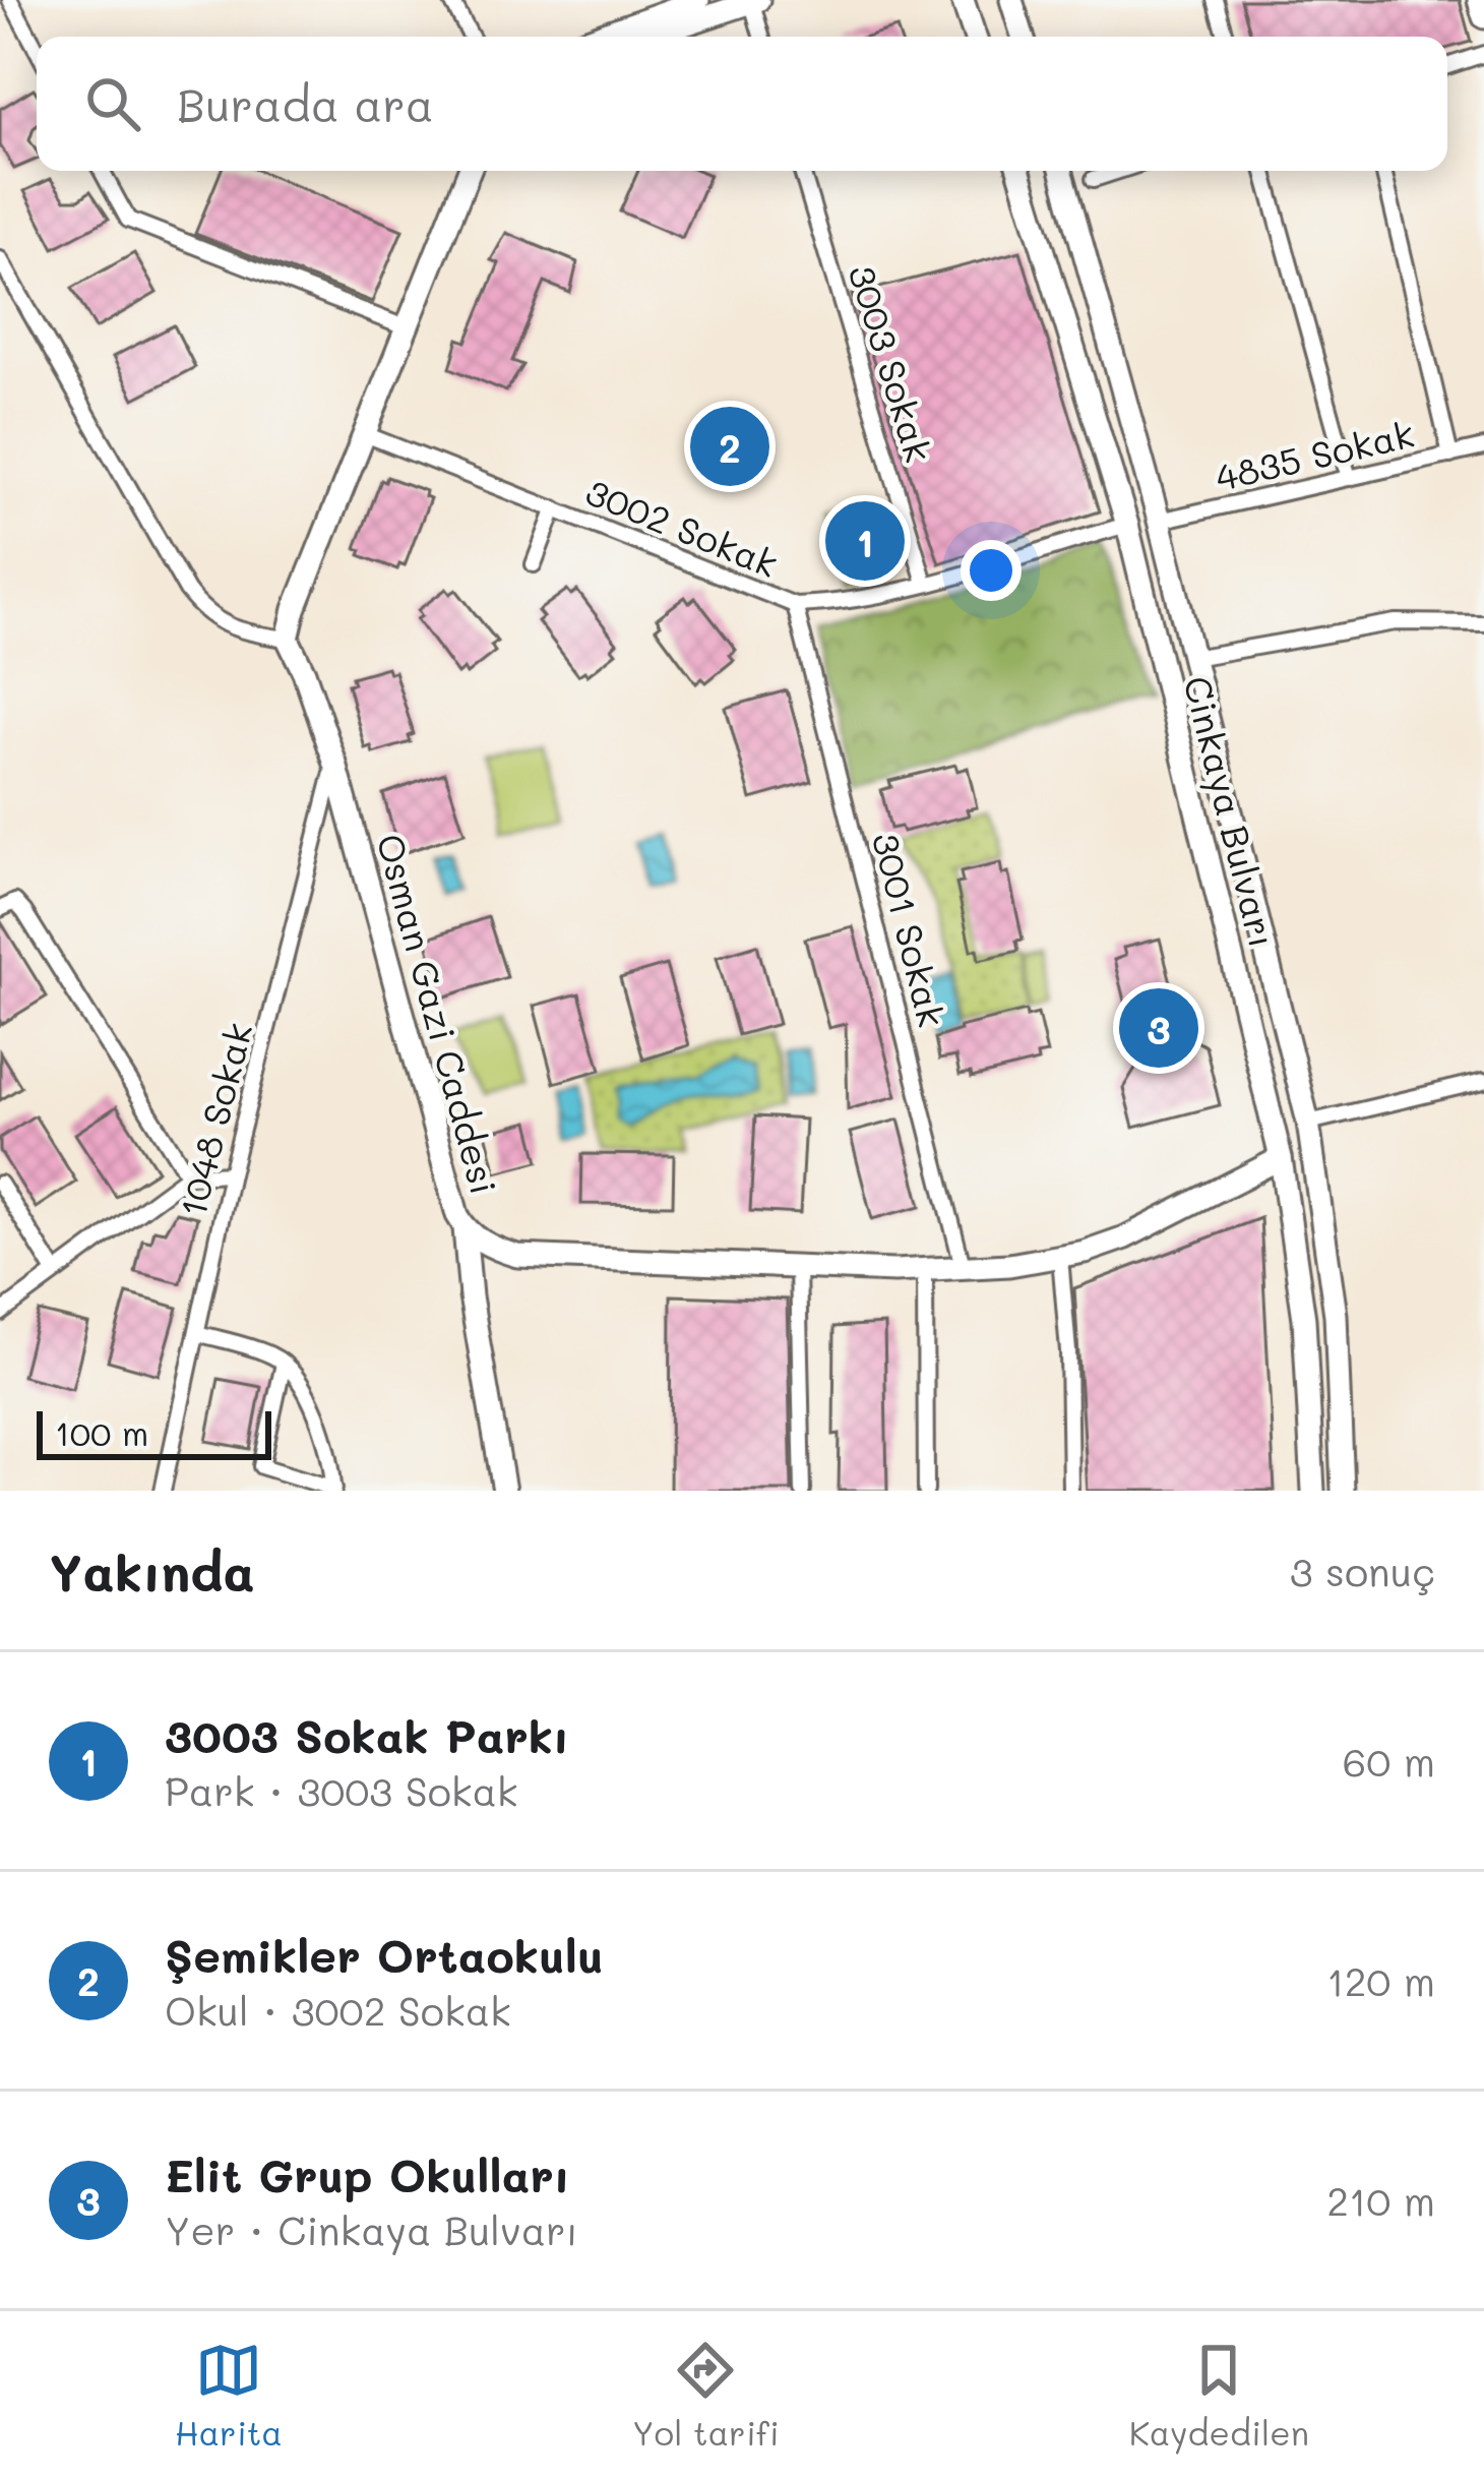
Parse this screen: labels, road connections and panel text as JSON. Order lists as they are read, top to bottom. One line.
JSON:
{"streets":{"main road":["Cinkaya Bulvarı","Osman Gazi Caddesi"],"street":["3003 Sokak","4835 Sokak","3002 Sokak","3001 Sokak","1048 Sokak"]},"crossings":[["3003 Sokak","3002 Sokak"],["4835 Sokak","Cinkaya Bulvarı"],["3002 Sokak","Cinkaya Bulvarı"],["3002 Sokak","3001 Sokak"],["Cinkaya Bulvarı","Osman Gazi Caddesi"],["3001 Sokak","Osman Gazi Caddesi"],["Osman Gazi Caddesi","1048 Sokak"]],"scale_bar":"100 m","page":{"search":"Burada ara","pins":["2","1","3"],"scale":"100 m","heading":["Yakında","3 sonuç"],"list":[{"mark":"1","name":"3003 Sokak Parkı","note":"Park · 3003 Sokak","value":"60 m"},{"mark":"2","name":"Şemikler Ortaokulu","note":"Okul · 3002 Sokak","value":"120 m"},{"mark":"3","name":"Elit Grup Okulları","note":"Yer · Cinkaya Bulvarı","value":"210 m"}],"nav":["Harita","Yol tarifi","Kaydedilen"]}}
